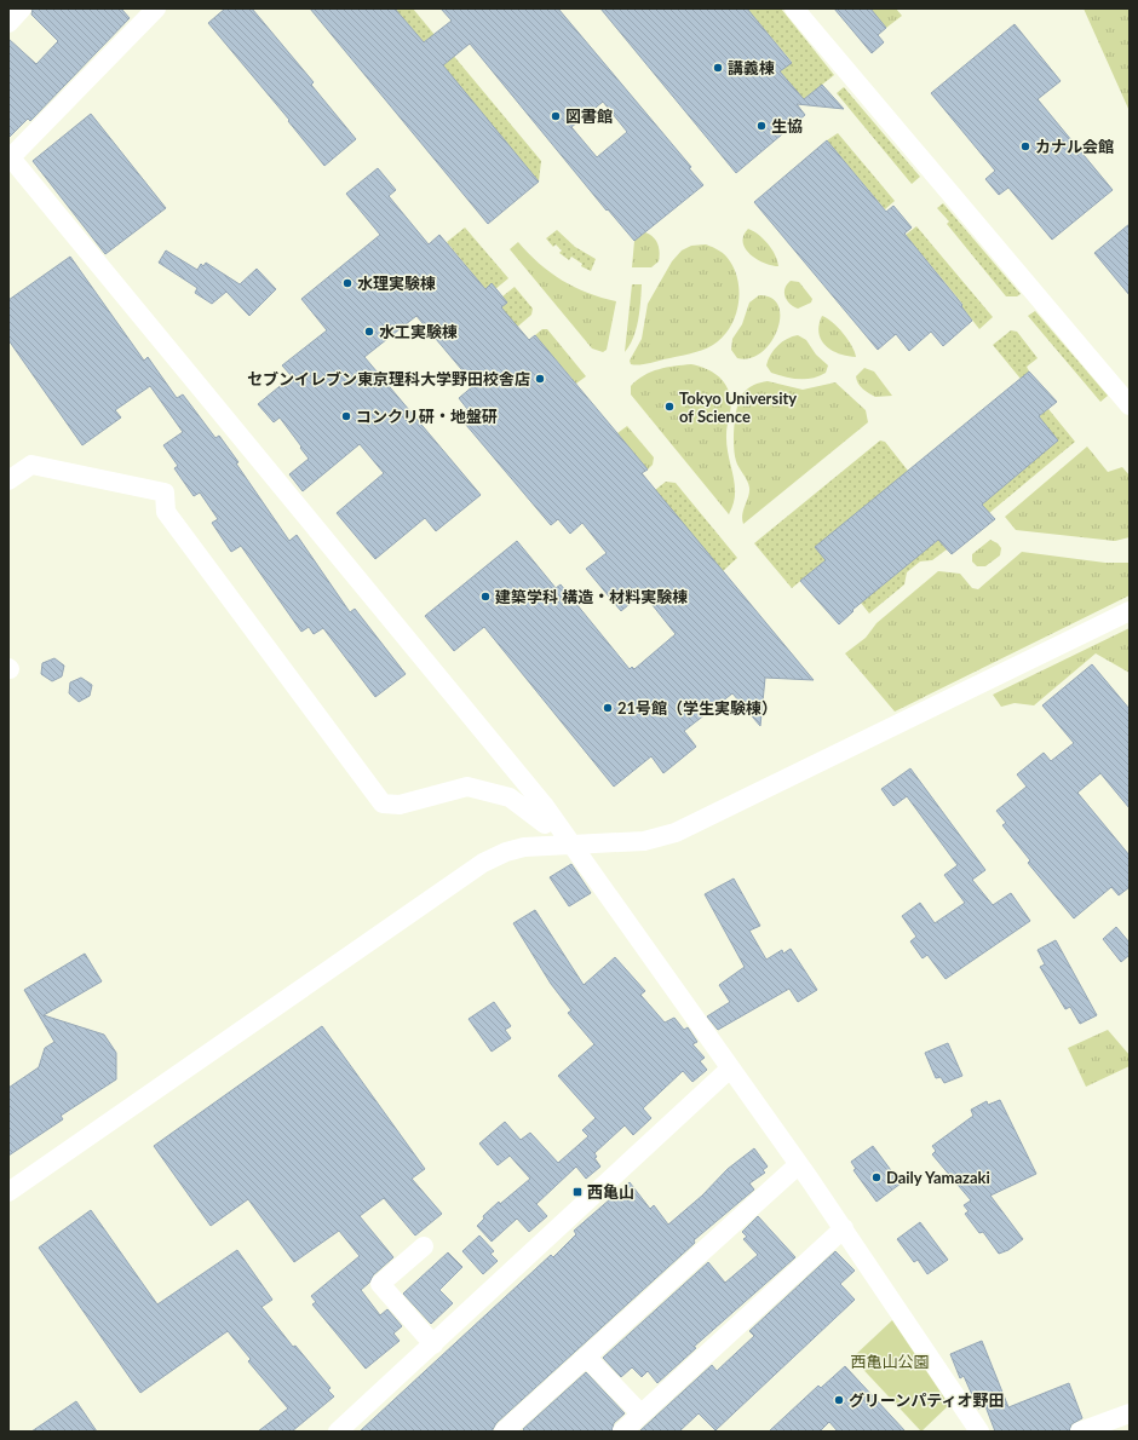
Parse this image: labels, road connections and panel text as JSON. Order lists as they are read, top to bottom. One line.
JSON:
{"parks":["西亀山公園"],"places":{"other":["講義棟","図書館","生協","カナル会館","水理実験棟","水工実験棟","セブンイレブン東京理科大学野田校舎店","Tokyo University of Science","コンクリ研・地盤研","建築学科 構造・材料実験棟","21号館（学生実験棟）","Daily Yamazaki","グリーンパティオ野田"],"transit":["西亀山"]}}
